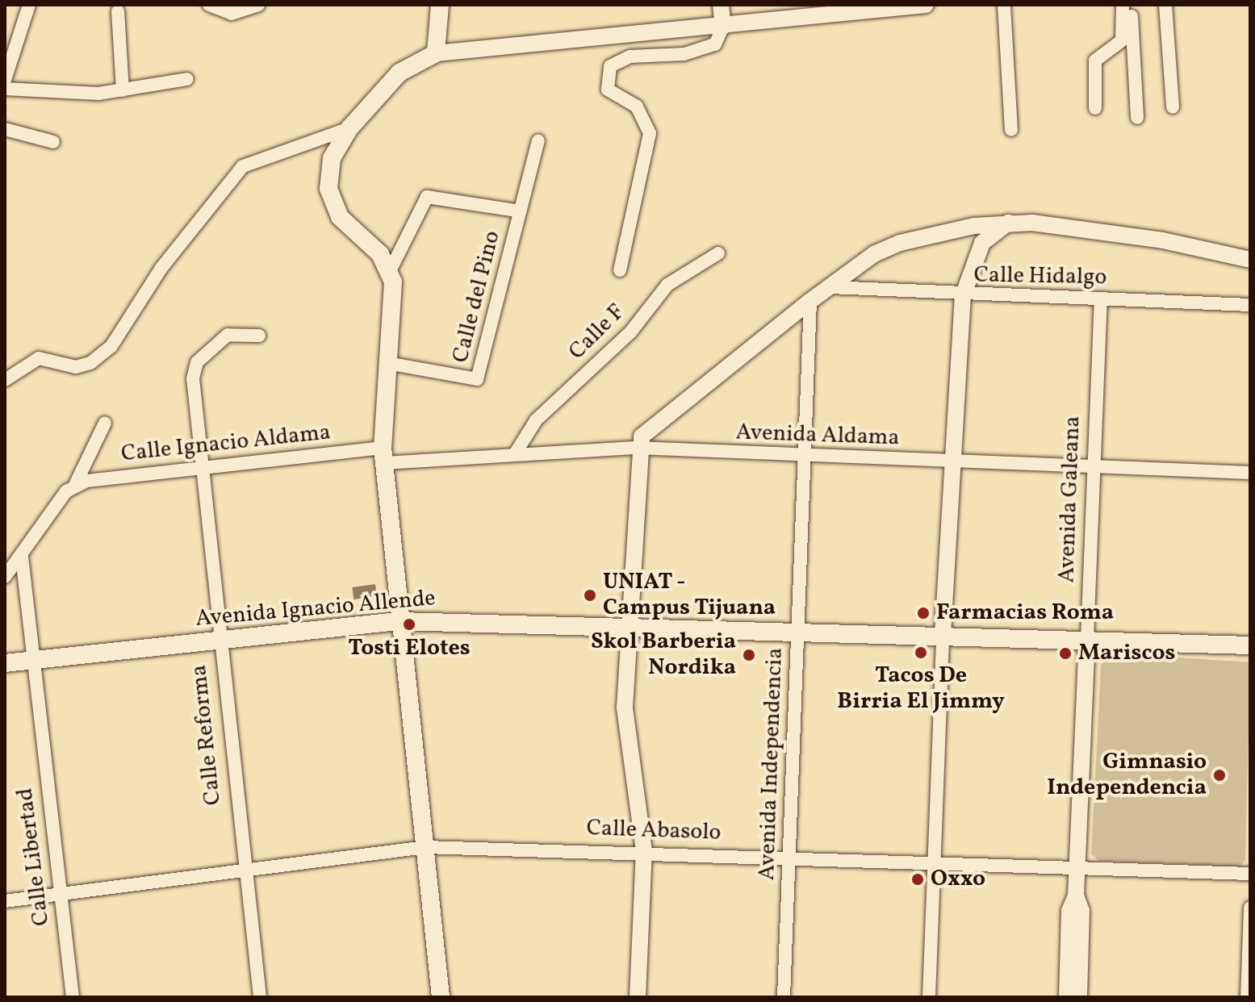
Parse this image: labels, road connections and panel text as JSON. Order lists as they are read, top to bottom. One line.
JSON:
{"streets":{"main road":["Avenida Ignacio Allende"],"street":["Calle Hidalgo","Calle del Pino","Calle F","Avenida Aldama","Calle Ignacio Aldama","Avenida Galeana","Calle Reforma","Avenida Independencia","Calle Abasolo","Calle Libertad"]},"crossings":[["Calle Hidalgo","Avenida Galeana"],["Calle F","Avenida Aldama"],["Avenida Aldama","Calle Ignacio Aldama"],["Avenida Aldama","Avenida Galeana"],["Avenida Aldama","Avenida Independencia"],["Calle Ignacio Aldama","Calle Reforma"],["Avenida Galeana","Avenida Ignacio Allende"],["Avenida Galeana","Calle Abasolo"],["Avenida Ignacio Allende","Calle Reforma"],["Avenida Ignacio Allende","Avenida Independencia"],["Avenida Ignacio Allende","Calle Libertad"],["Calle Reforma","Calle Abasolo"],["Avenida Independencia","Calle Abasolo"],["Calle Abasolo","Calle Libertad"]],"places":["UNIAT - Campus Tijuana","Farmacias Roma","Tosti Elotes","Tacos De Birria El Jimmy","Mariscos","Skol Barberia Nordika","Gimnasio Independencia","Oxxo"]}
